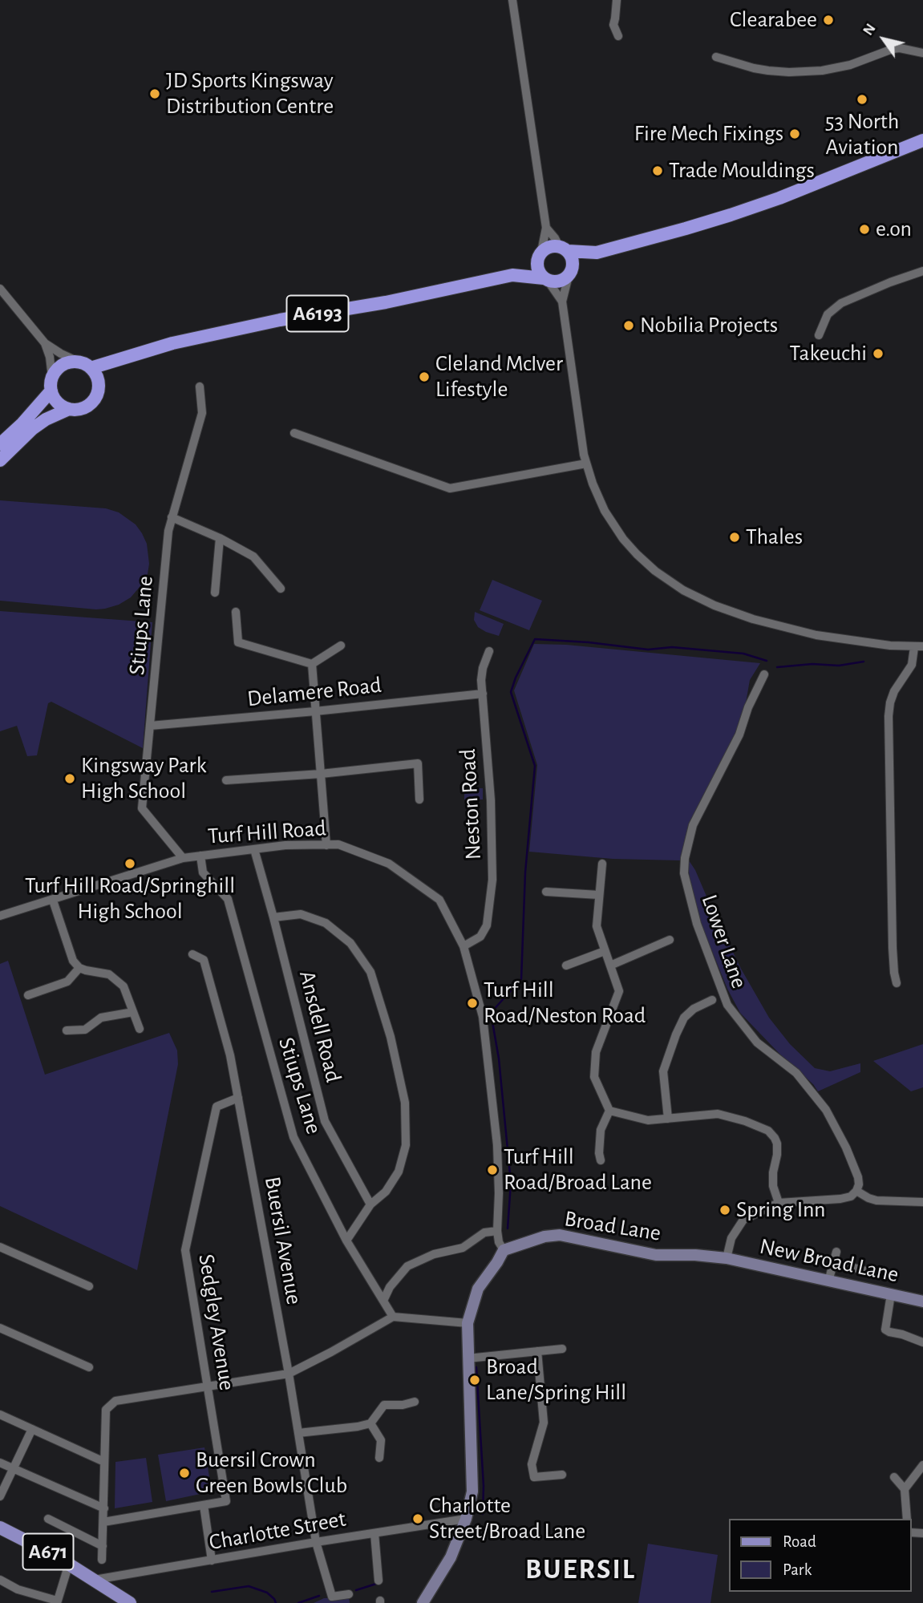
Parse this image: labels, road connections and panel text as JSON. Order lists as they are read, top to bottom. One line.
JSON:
{"streets":{"highway":["A6193"],"main road":["Broad Lane","New Broad Lane","A671"],"street":["Stiups Lane","Delamere Road","Neston Road","Turf Hill Road","Lower Lane","Ansdell Road","Buersil Avenue","Sedgley Avenue","Charlotte Street"]},"crossings":[["Stiups Lane","Delamere Road"],["Stiups Lane","Turf Hill Road"],["Delamere Road","Neston Road"],["Neston Road","Turf Hill Road"],["Turf Hill Road","Ansdell Road"],["Turf Hill Road","Broad Lane"],["Broad Lane","New Broad Lane"],["Buersil Avenue","Sedgley Avenue"],["Buersil Avenue","Charlotte Street"],["Charlotte Street","A671"]],"districts":["BUERSIL"],"places":["Clearabee","JD Sports Kingsway Distribution Centre","53 North Aviation","Fire Mech Fixings","Trade Mouldings","e.on","Nobilia Projects","Takeuchi","Cleland McIver Lifestyle","Thales","Kingsway Park High School","Turf Hill Road/Springhill High School","Turf Hill Road/Neston Road","Turf Hill Road/Broad Lane","Spring Inn","Broad Lane/Spring Hill","Buersil Crown Green Bowls Club","Charlotte Street/Broad Lane"],"legend":["Road","Park"],"north":"top left"}
